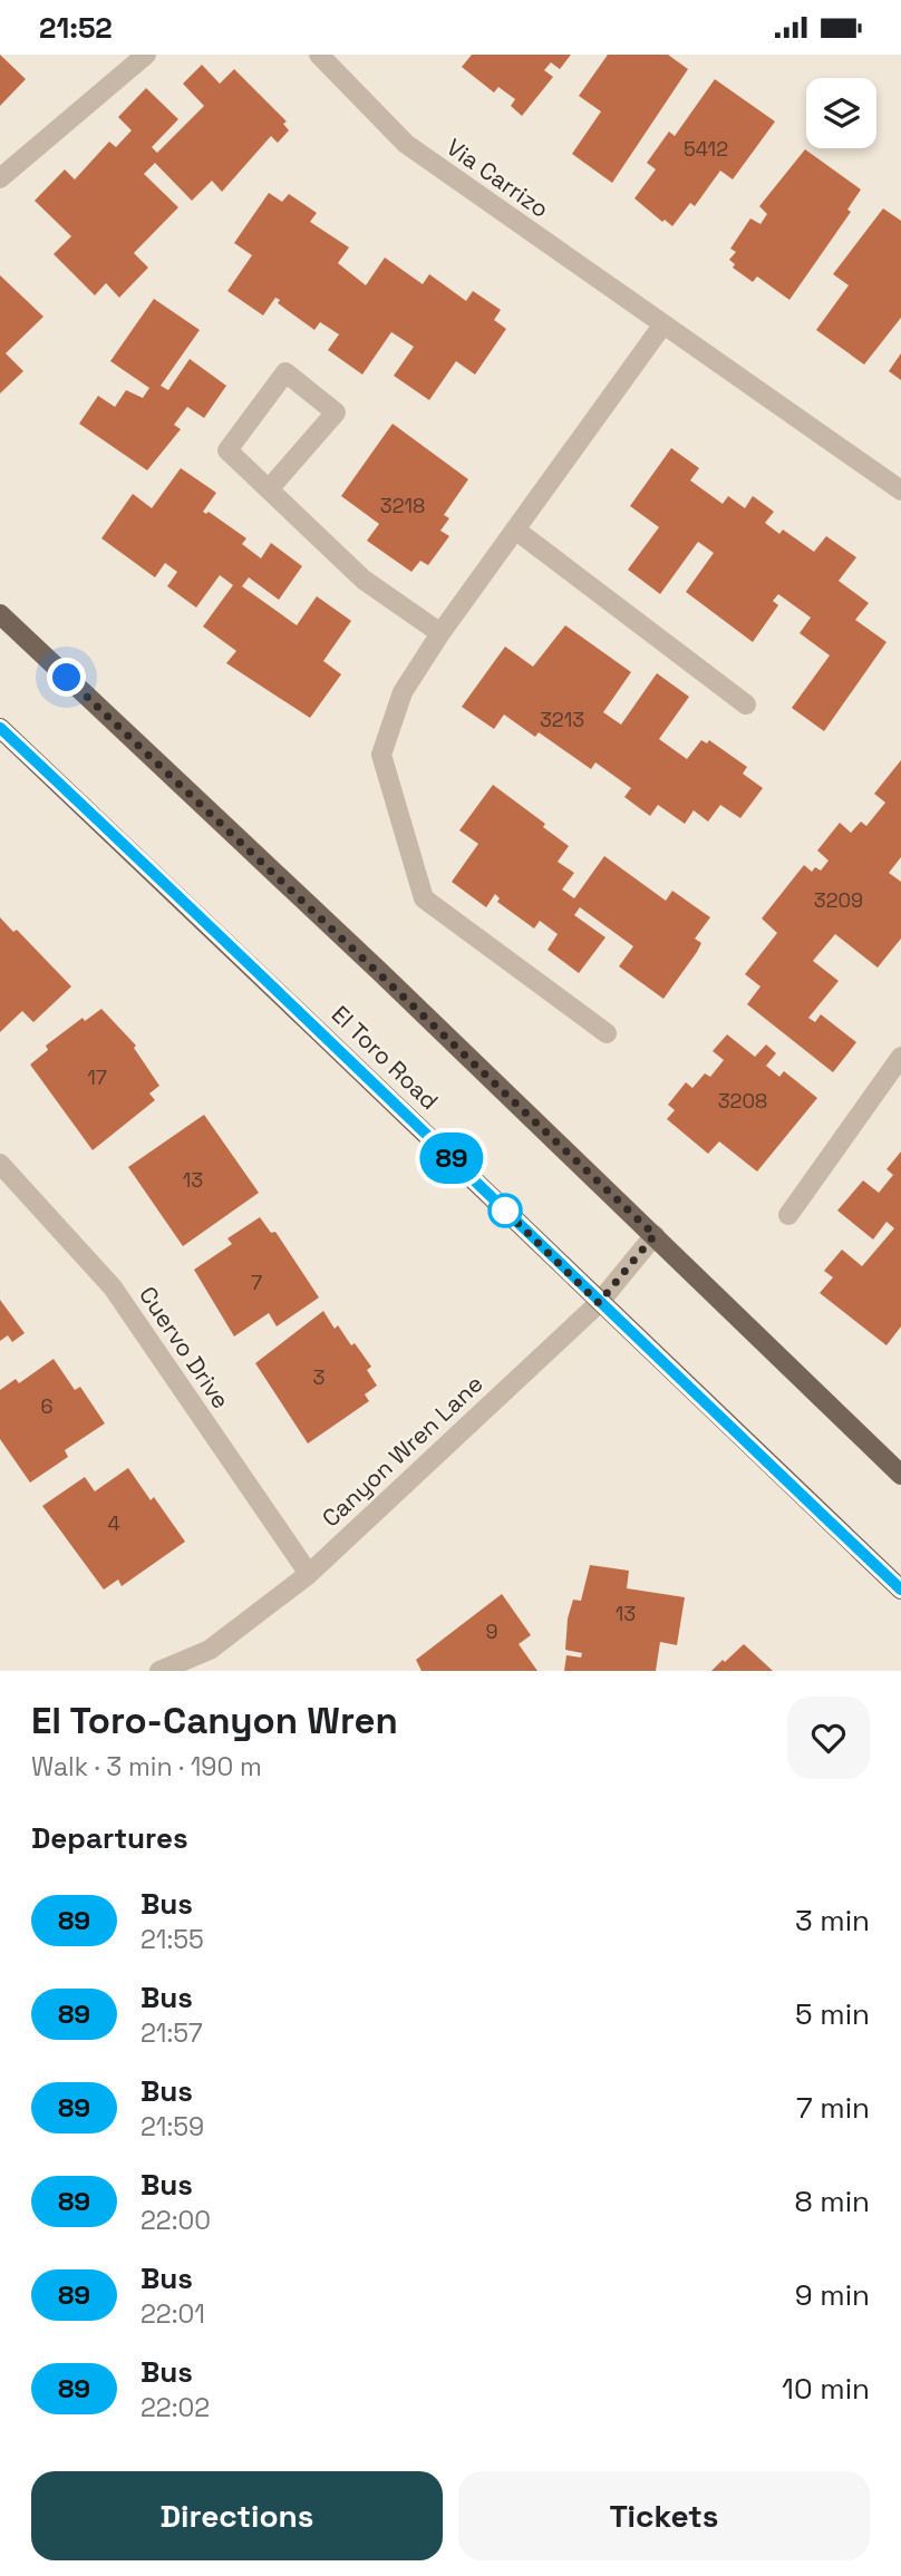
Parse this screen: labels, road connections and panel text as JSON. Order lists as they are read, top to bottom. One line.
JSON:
{"streets":{"main road":["El Toro Road"],"street":["Via Carrizo","Cuervo Drive","Canyon Wren Lane"]},"crossings":[["El Toro Road","Canyon Wren Lane"],["Cuervo Drive","Canyon Wren Lane"]],"lines":["bus line 89"],"house_numbers":["5412","3218","3213","3209","17","3208","13","7","3","6","4","13","9"],"page":{"status":"21:52","on_map":"89","heading":[["El Toro-Canyon Wren","Walk · 3 min · 190 m"],"Departures"],"list":[{"mark":"89","name":"Bus","note":"21:55","value":"3 min"},{"mark":"89","name":"Bus","note":"21:57","value":"5 min"},{"mark":"89","name":"Bus","note":"21:59","value":"7 min"},{"mark":"89","name":"Bus","note":"22:00","value":"8 min"},{"mark":"89","name":"Bus","note":"22:01","value":"9 min"},{"mark":"89","name":"Bus","note":"22:02","value":"10 min"}],"buttons":["Directions","Tickets"]}}
